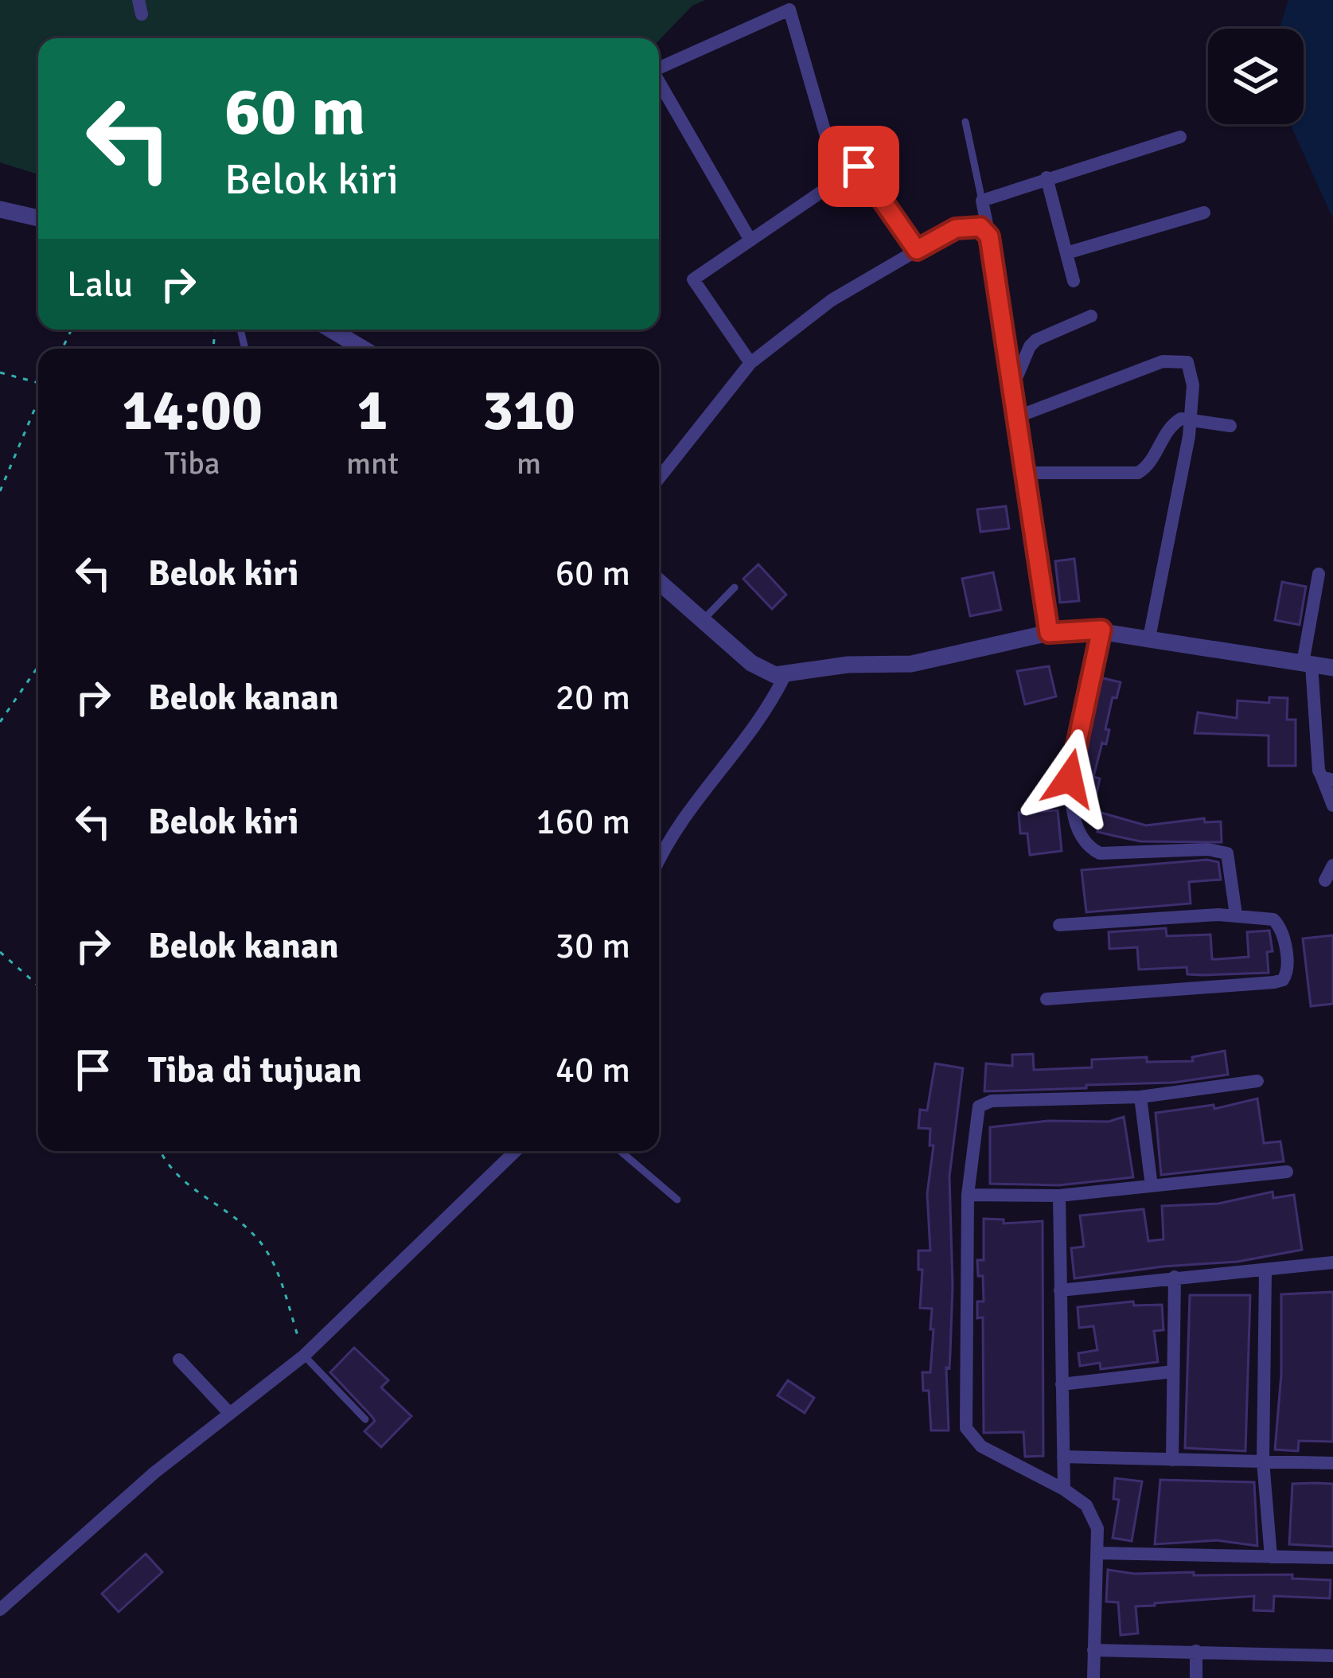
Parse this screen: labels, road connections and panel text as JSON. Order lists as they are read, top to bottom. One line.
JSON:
{"page":{"turn":["60 m","Belok kiri"],"then":"Lalu","eta":["14:00","Tiba","1","mnt","310","m"],"list":[{"name":"Belok kiri","value":"60 m"},{"name":"Belok kanan","value":"20 m"},{"name":"Belok kiri","value":"160 m"},{"name":"Belok kanan","value":"30 m"},{"name":"Tiba di tujuan","value":"40 m"}]}}
